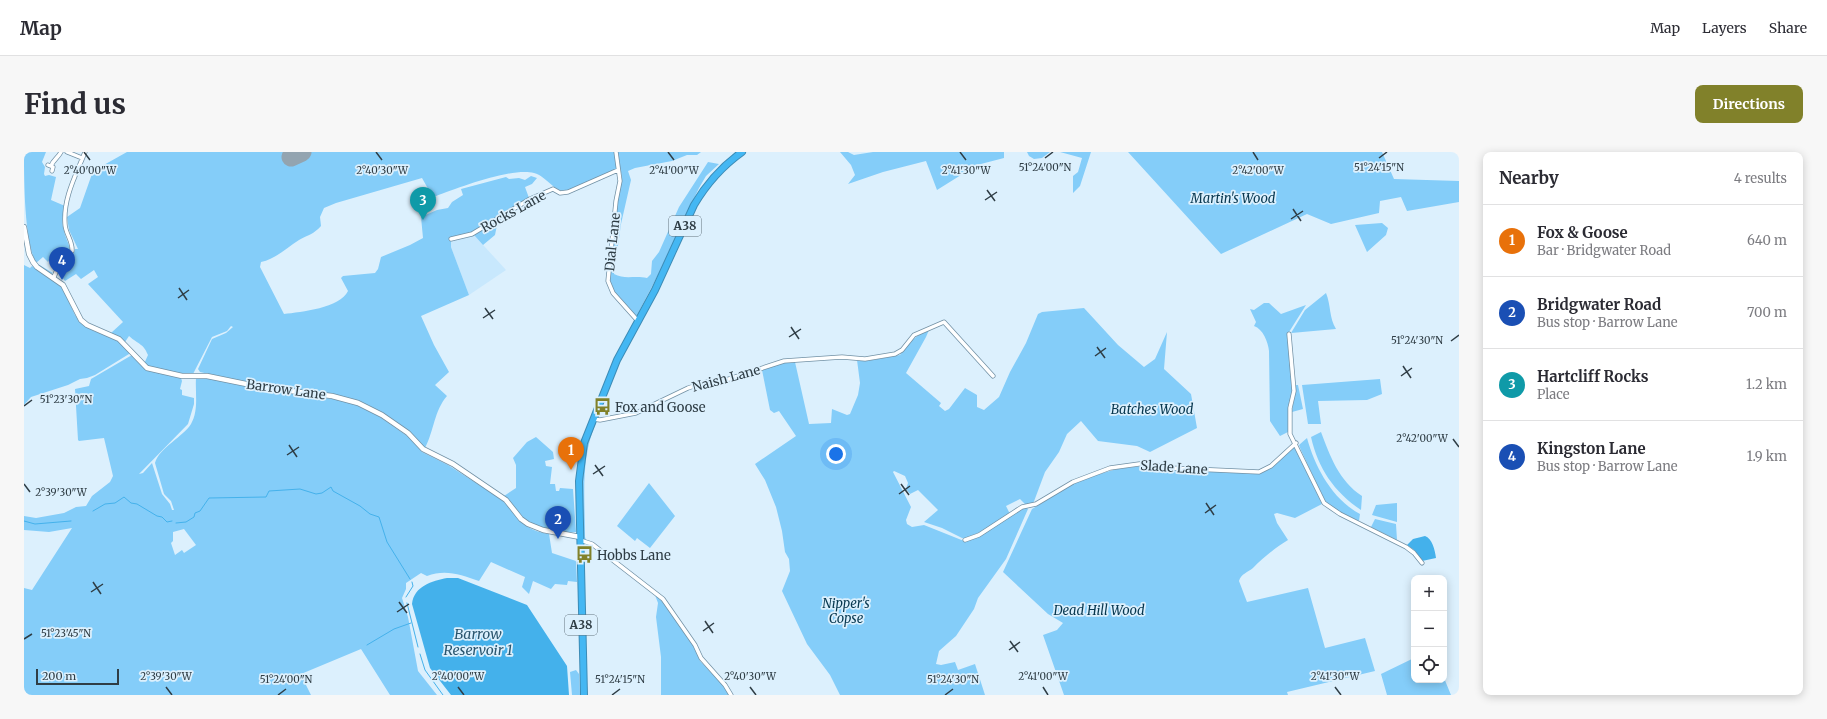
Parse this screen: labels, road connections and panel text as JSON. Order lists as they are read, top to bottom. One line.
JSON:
{"streets":{"highway":["A38"],"main road":["Barrow Lane"],"street":["Rocks Lane","Dial Lane","Naish Lane","Slade Lane"]},"crossings":[["Rocks Lane","Dial Lane"],["A38","Dial Lane"],["A38","Naish Lane"],["A38","Barrow Lane"]],"water":["Barrow Reservoir 1"],"parks":["Martin's Wood","Batches Wood","Nipper's Copse","Dead Hill Wood"],"places":{"bus stop":["Fox and Goose","Hobbs Lane"]},"scale_bar":"200 m","page":{"header":"Map","nav":["Map","Layers","Share"],"buttons":"Directions","title":"Find us","heading":["Nearby","4 results"],"pins":["3","4","1","2"],"list":[{"mark":"1","name":"Fox & Goose","note":"Bar · Bridgwater Road","value":"640 m"},{"mark":"2","name":"Bridgwater Road","note":"Bus stop · Barrow Lane","value":"700 m"},{"mark":"3","name":"Hartcliff Rocks","note":"Place","value":"1.2 km"},{"mark":"4","name":"Kingston Lane","note":"Bus stop · Barrow Lane","value":"1.9 km"}],"map_buttons":["+","−"],"scale":"200 m"},"coordinates":["51°24'15\"N","51°24'00\"N","2°40'00\"W","2°40'30\"W","2°41'00\"W","2°41'30\"W","2°42'00\"W","51°24'30\"N","51°23'30\"N","2°39'30\"W","51°23'45\"N"]}
